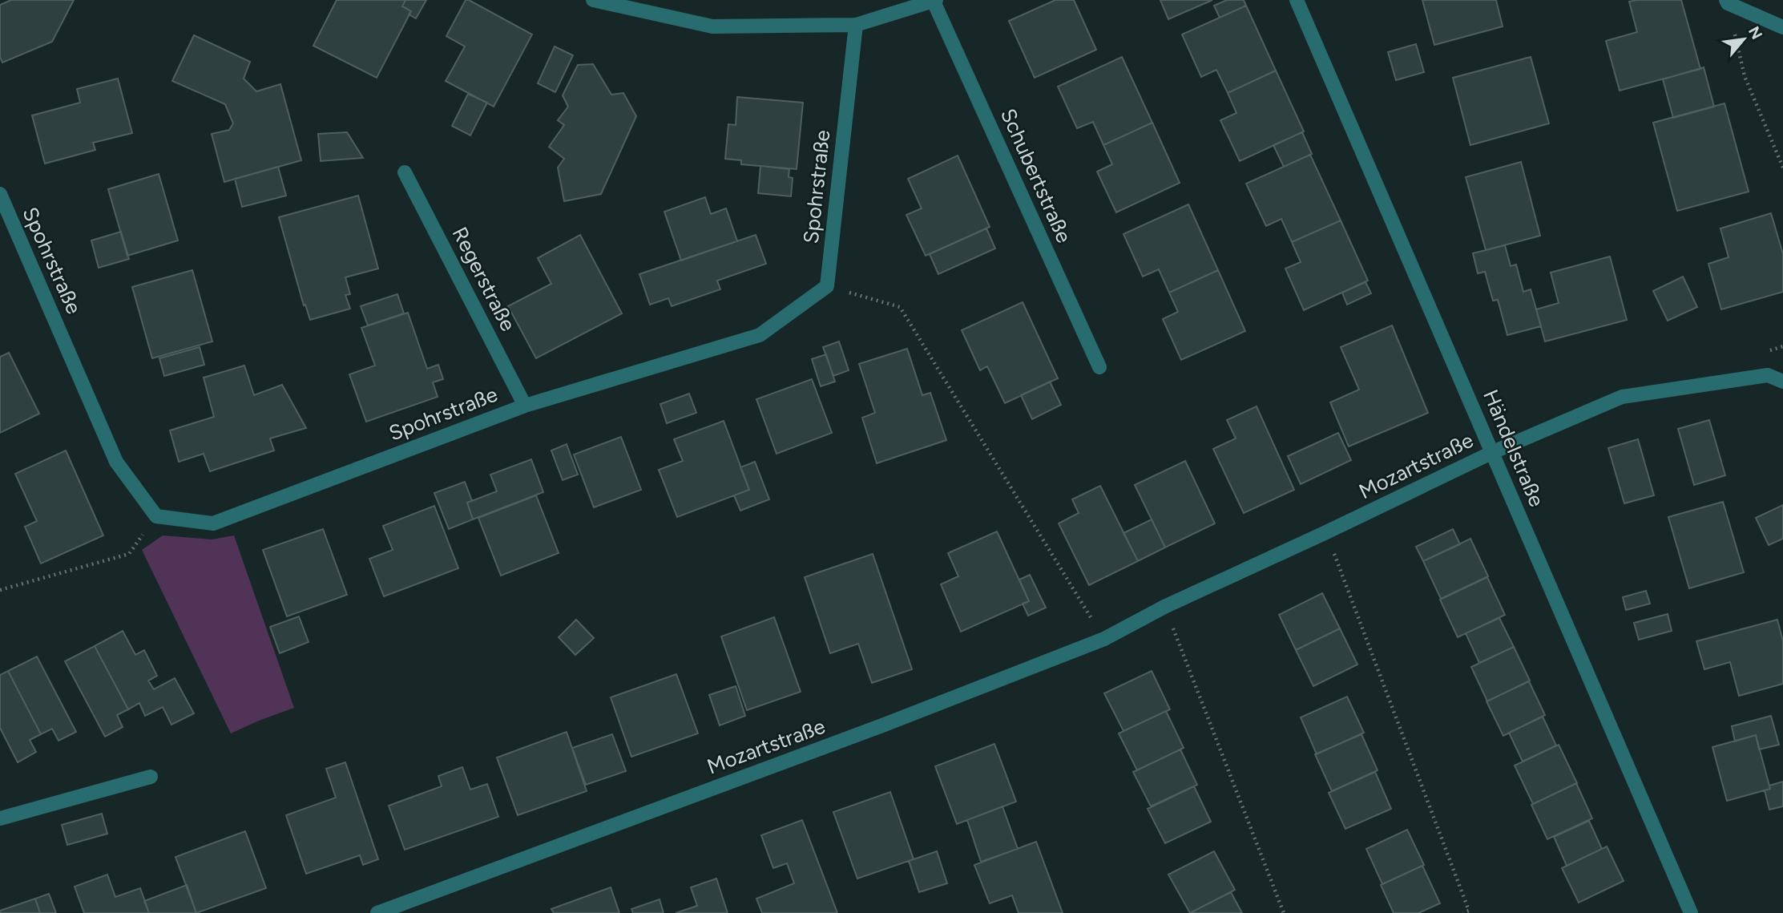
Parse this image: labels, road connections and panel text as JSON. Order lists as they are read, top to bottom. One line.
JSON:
{"streets":{"street":["Schubertstraße","Spohrstraße","Regerstraße","Händelstraße","Mozartstraße"]},"crossings":[["Spohrstraße","Regerstraße"],["Händelstraße","Mozartstraße"]],"north":"top right"}
